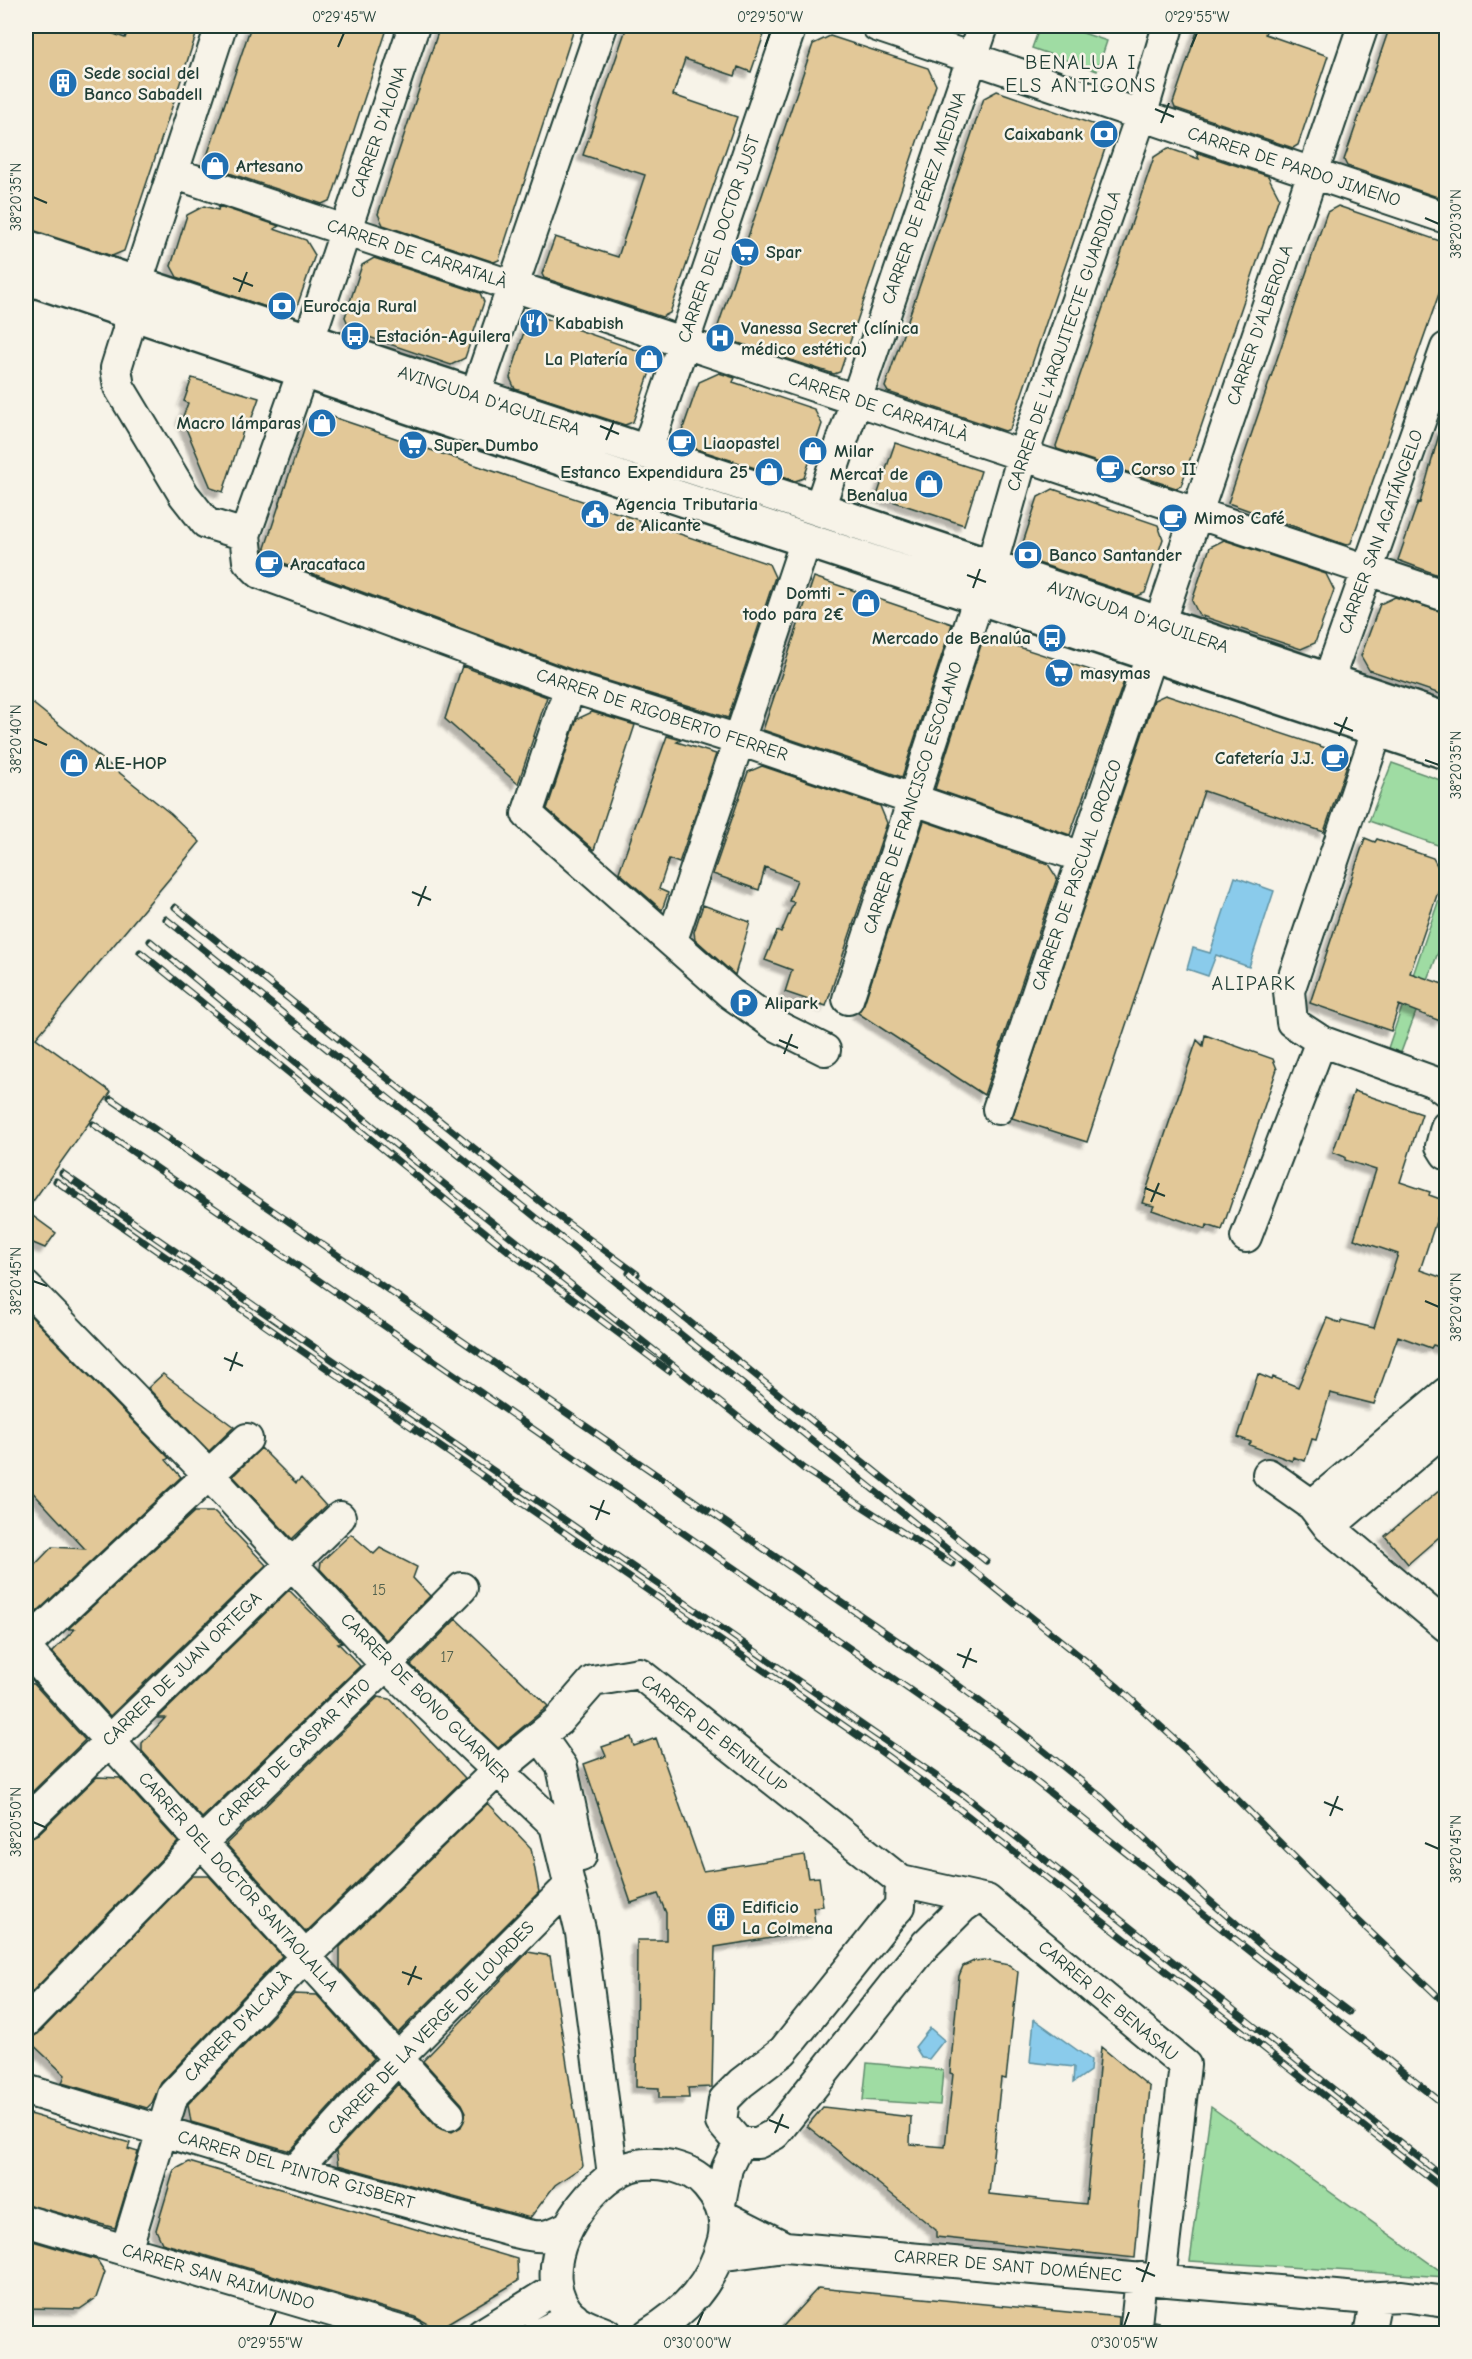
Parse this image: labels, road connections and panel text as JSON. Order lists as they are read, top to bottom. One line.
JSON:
{"streets":{"main road":["AVINGUDA D'AGUILERA"],"street":["CARRER D'ALONA","CARRER DE PARDO JIMENO","CARRER DE PÉREZ MEDINA","CARRER DEL DOCTOR JUST","CARRER DE CARRATALÀ","CARRER D'ALBEROLA","CARRER DE L'ARQUITECTE GUARDIOLA","CARRER SAN AGATÁNGELO","CARRER DE RIGOBERTO FERRER","CARRER DE FRANCISCO ESCOLANO","CARRER DE PASCUAL OROZCO","CARRER DE JUAN ORTEGA","CARRER DE BONO GUARNER","CARRER DE BENILLUP","CARRER DE GASPAR TATO","CARRER DEL DOCTOR SANTAOLALLA","CARRER DE BENASAU","CARRER D'ALCALÀ","CARRER DE LA VERGE DE LOURDES","CARRER DEL PINTOR GISBERT","CARRER DE SANT DOMÉNEC","CARRER SAN RAIMUNDO"]},"crossings":[["CARRER D'ALONA","CARRER DE CARRATALÀ"],["CARRER D'ALONA","AVINGUDA D'AGUILERA"],["CARRER D'ALONA","CARRER DE RIGOBERTO FERRER"],["CARRER DE PARDO JIMENO","CARRER DE PÉREZ MEDINA"],["CARRER DE PARDO JIMENO","CARRER D'ALBEROLA"],["CARRER DE PARDO JIMENO","CARRER DE L'ARQUITECTE GUARDIOLA"],["CARRER DE PÉREZ MEDINA","CARRER DE CARRATALÀ"],["CARRER DE PÉREZ MEDINA","AVINGUDA D'AGUILERA"],["CARRER DEL DOCTOR JUST","CARRER DE CARRATALÀ"],["CARRER DEL DOCTOR JUST","AVINGUDA D'AGUILERA"],["CARRER DE CARRATALÀ","CARRER D'ALBEROLA"],["CARRER DE CARRATALÀ","CARRER DE L'ARQUITECTE GUARDIOLA"],["CARRER DE CARRATALÀ","CARRER SAN AGATÁNGELO"],["CARRER DE CARRATALÀ","CARRER DE RIGOBERTO FERRER"],["CARRER D'ALBEROLA","AVINGUDA D'AGUILERA"],["CARRER D'ALBEROLA","CARRER DE PASCUAL OROZCO"],["CARRER DE L'ARQUITECTE GUARDIOLA","AVINGUDA D'AGUILERA"],["AVINGUDA D'AGUILERA","CARRER SAN AGATÁNGELO"],["AVINGUDA D'AGUILERA","CARRER DE RIGOBERTO FERRER"],["AVINGUDA D'AGUILERA","CARRER DE FRANCISCO ESCOLANO"],["AVINGUDA D'AGUILERA","CARRER DE PASCUAL OROZCO"],["CARRER DE RIGOBERTO FERRER","CARRER DE FRANCISCO ESCOLANO"],["CARRER DE RIGOBERTO FERRER","CARRER DE PASCUAL OROZCO"],["CARRER DE JUAN ORTEGA","CARRER DE BONO GUARNER"],["CARRER DE JUAN ORTEGA","CARRER DEL DOCTOR SANTAOLALLA"],["CARRER DE BONO GUARNER","CARRER DE BENILLUP"],["CARRER DE BONO GUARNER","CARRER DE GASPAR TATO"],["CARRER DE BONO GUARNER","CARRER D'ALCALÀ"],["CARRER DE BONO GUARNER","CARRER DE LA VERGE DE LOURDES"],["CARRER DE BENILLUP","CARRER DE BENASAU"],["CARRER DE BENILLUP","CARRER D'ALCALÀ"],["CARRER DE GASPAR TATO","CARRER DEL DOCTOR SANTAOLALLA"],["CARRER DEL DOCTOR SANTAOLALLA","CARRER D'ALCALÀ"],["CARRER DEL DOCTOR SANTAOLALLA","CARRER DE LA VERGE DE LOURDES"],["CARRER DE BENASAU","CARRER DE SANT DOMÉNEC"],["CARRER D'ALCALÀ","CARRER DEL PINTOR GISBERT"],["CARRER D'ALCALÀ","CARRER SAN RAIMUNDO"],["CARRER DE LA VERGE DE LOURDES","CARRER DEL PINTOR GISBERT"]],"districts":["BENALUA I ELS ANTIGONS","ALIPARK"],"places":{"building":["Sede social del Banco Sabadell","Edificio La Colmena"],"bank":["Caixabank","Eurocaja Rural","Banco Santander"],"shop":["Artesano","La Platería","Macro lámparas","Milar","Estanco Expendidura 25","Mercat de Benalua","Domti - todo para 2€","ALE-HOP"],"supermarket":["Spar","Super Dumbo","masymas"],"restaurant":["Kababish"],"bus stop":["Estación-Aguilera","Mercado de Benalúa"],"hospital":["Vanessa Secret (clínica médico estética)"],"cafe":["Liaopastel","Corso II","Mimos Café","Aracataca","Cafetería J.J."],"public building":["Agencia Tributaria de Alicante"],"parking":["Alipark"]},"house_numbers":["15","17"],"coordinates":["0°29'45\"W","0°29'50\"W","0°29'55\"W","38°20'35\"N","38°20'30\"N","38°20'40\"N","38°20'45\"N","38°20'50\"N","0°30'00\"W","0°30'05\"W"]}
